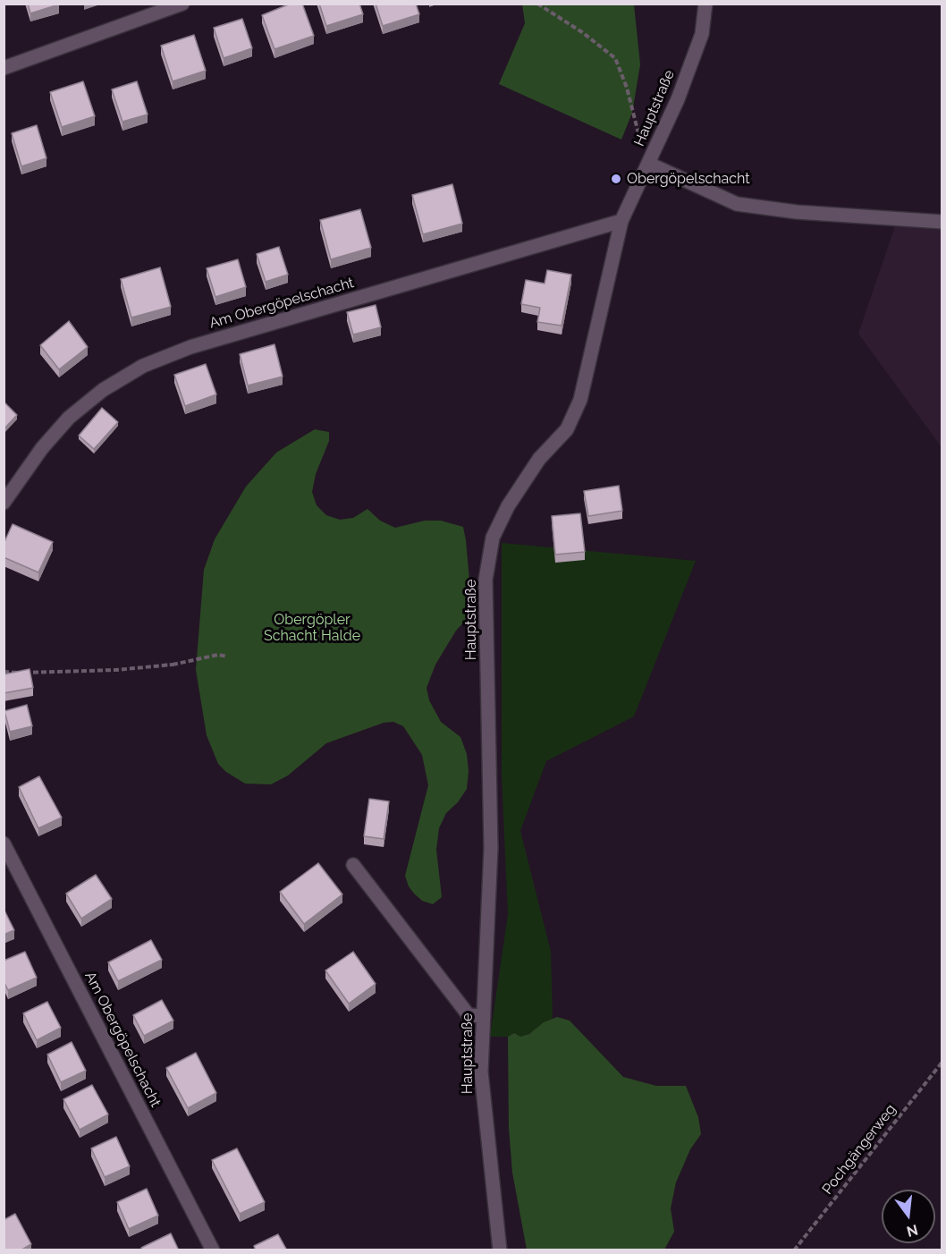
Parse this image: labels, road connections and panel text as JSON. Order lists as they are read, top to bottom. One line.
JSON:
{"streets":{"street":["Hauptstraße","Am Obergöpelschacht"],"path":["Pochgängerweg"]},"crossings":[["Hauptstraße","Am Obergöpelschacht"]],"parks":["Obergöpler Schacht Halde"],"places":["Obergöpelschacht"],"north":"bottom"}
